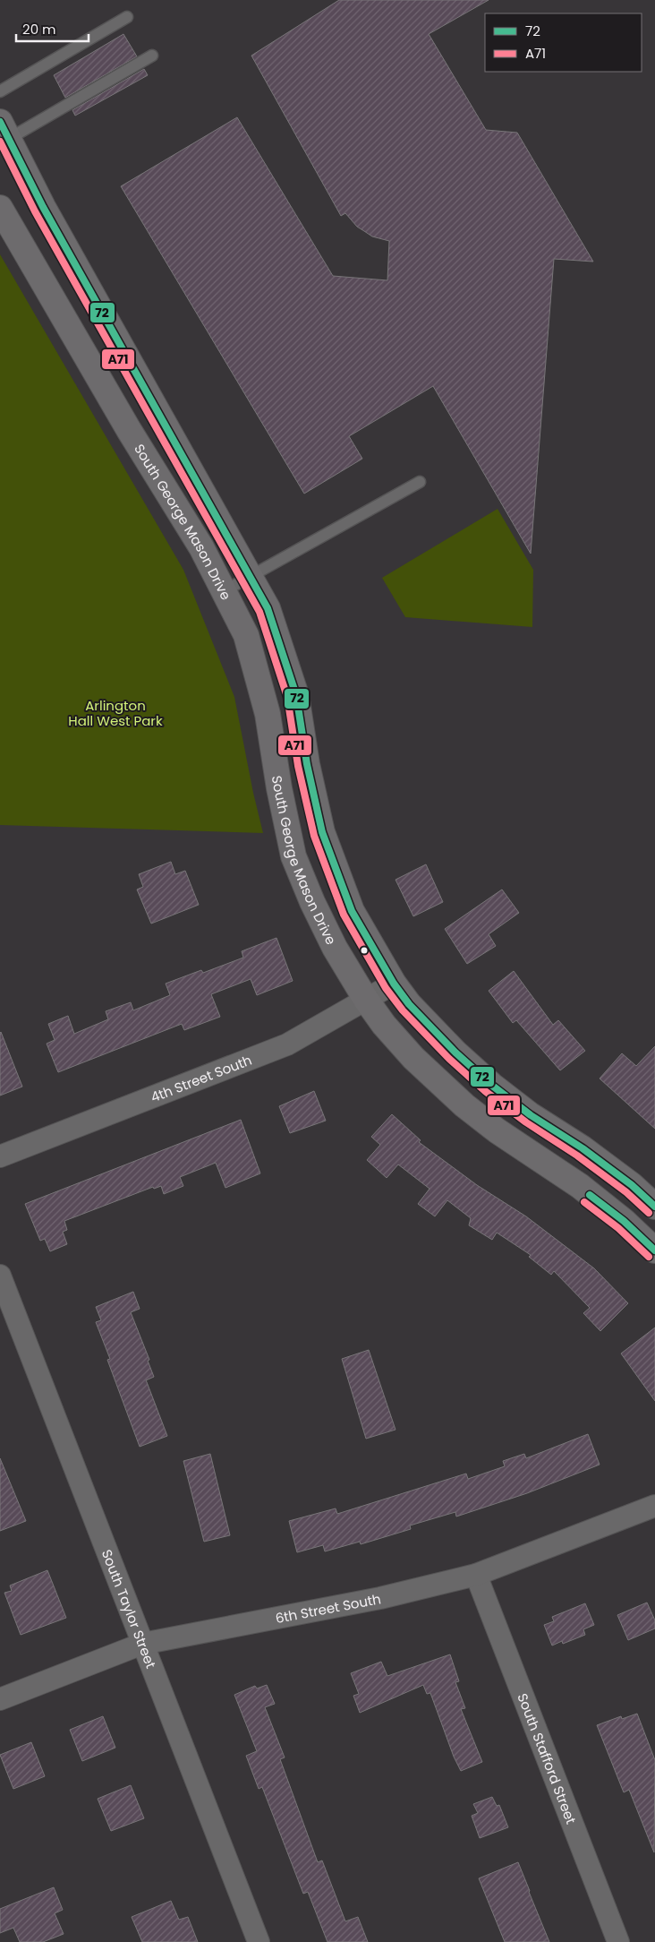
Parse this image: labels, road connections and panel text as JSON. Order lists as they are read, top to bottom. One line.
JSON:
{"streets":{"main road":["South George Mason Drive"],"street":["4th Street South","6th Street South","South Taylor Street","South Stafford Street"]},"crossings":[["South George Mason Drive","4th Street South"],["6th Street South","South Taylor Street"],["6th Street South","South Stafford Street"]],"parks":["Arlington Hall West Park"],"lines":["transit line 72","transit line A71"],"legend":["72","A71"],"scale_bar":"20 m"}
